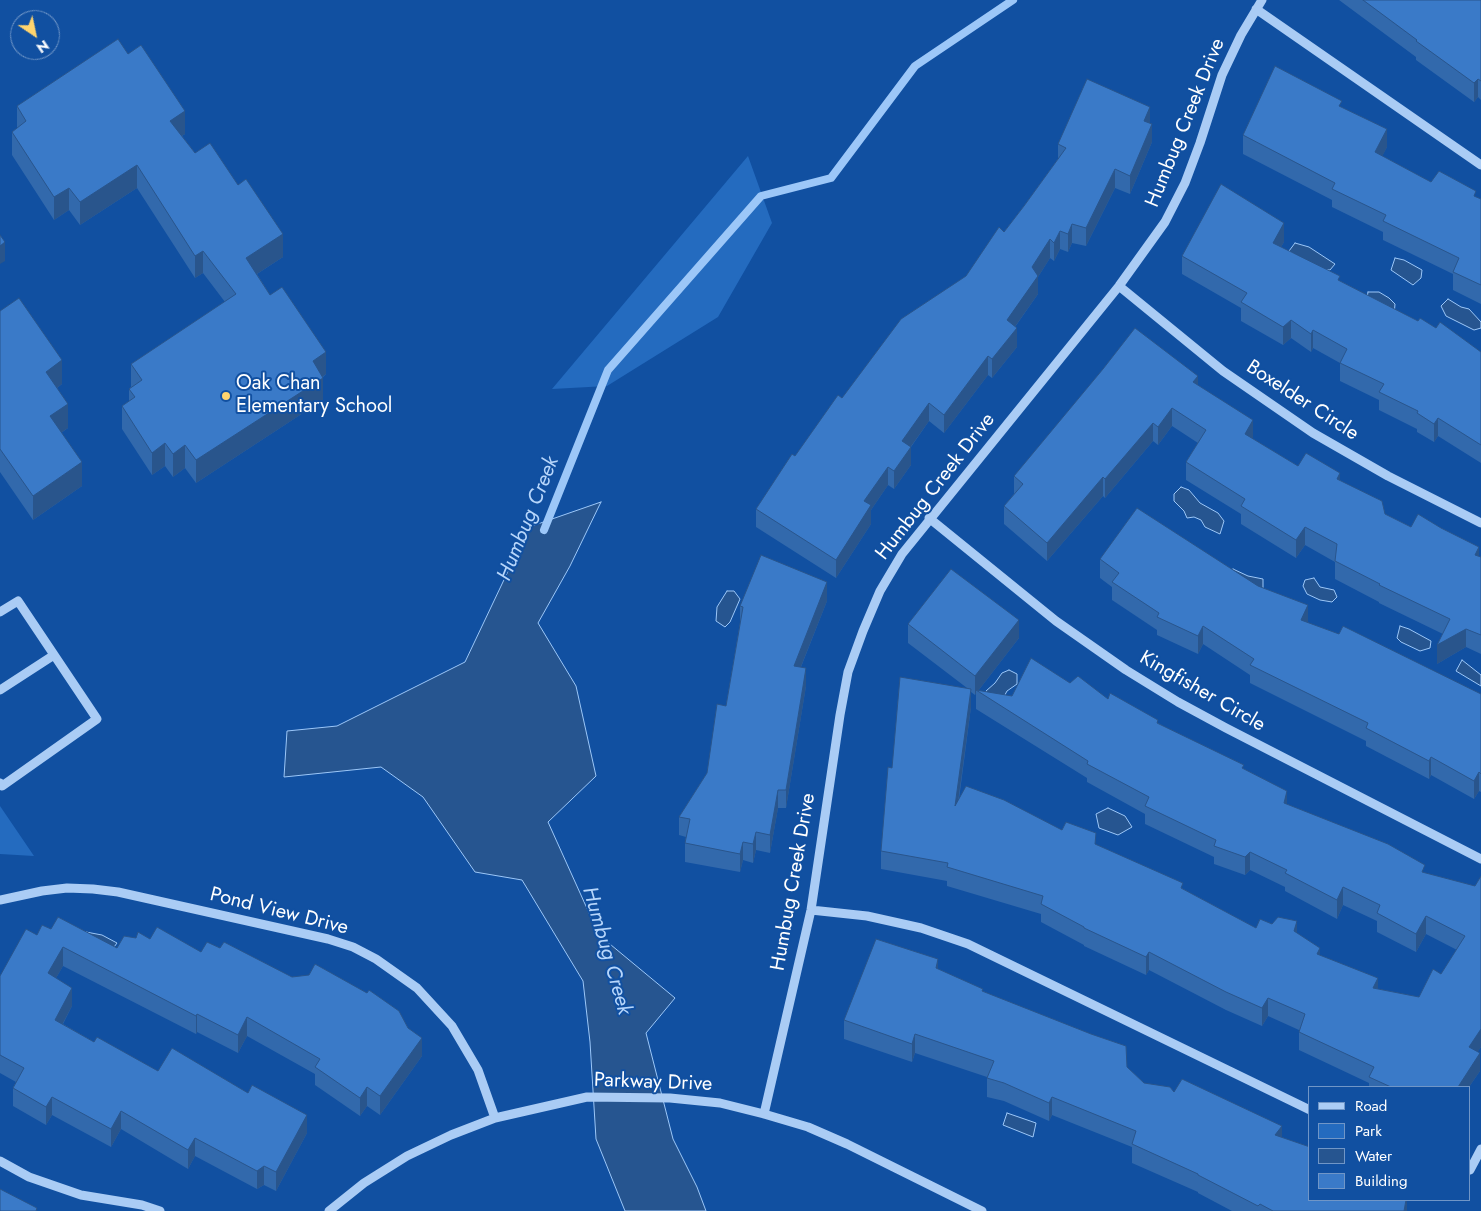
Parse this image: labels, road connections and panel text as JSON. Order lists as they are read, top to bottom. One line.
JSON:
{"streets":{"street":["Humbug Creek Drive","Boxelder Circle","Kingfisher Circle","Pond View Drive","Parkway Drive"]},"crossings":[["Humbug Creek Drive","Boxelder Circle"],["Humbug Creek Drive","Kingfisher Circle"],["Humbug Creek Drive","Parkway Drive"],["Pond View Drive","Parkway Drive"]],"water":["Humbug Creek"],"places":["Oak Chan Elementary School"],"legend":["Road","Park","Water","Building"],"north":"bottom right"}
